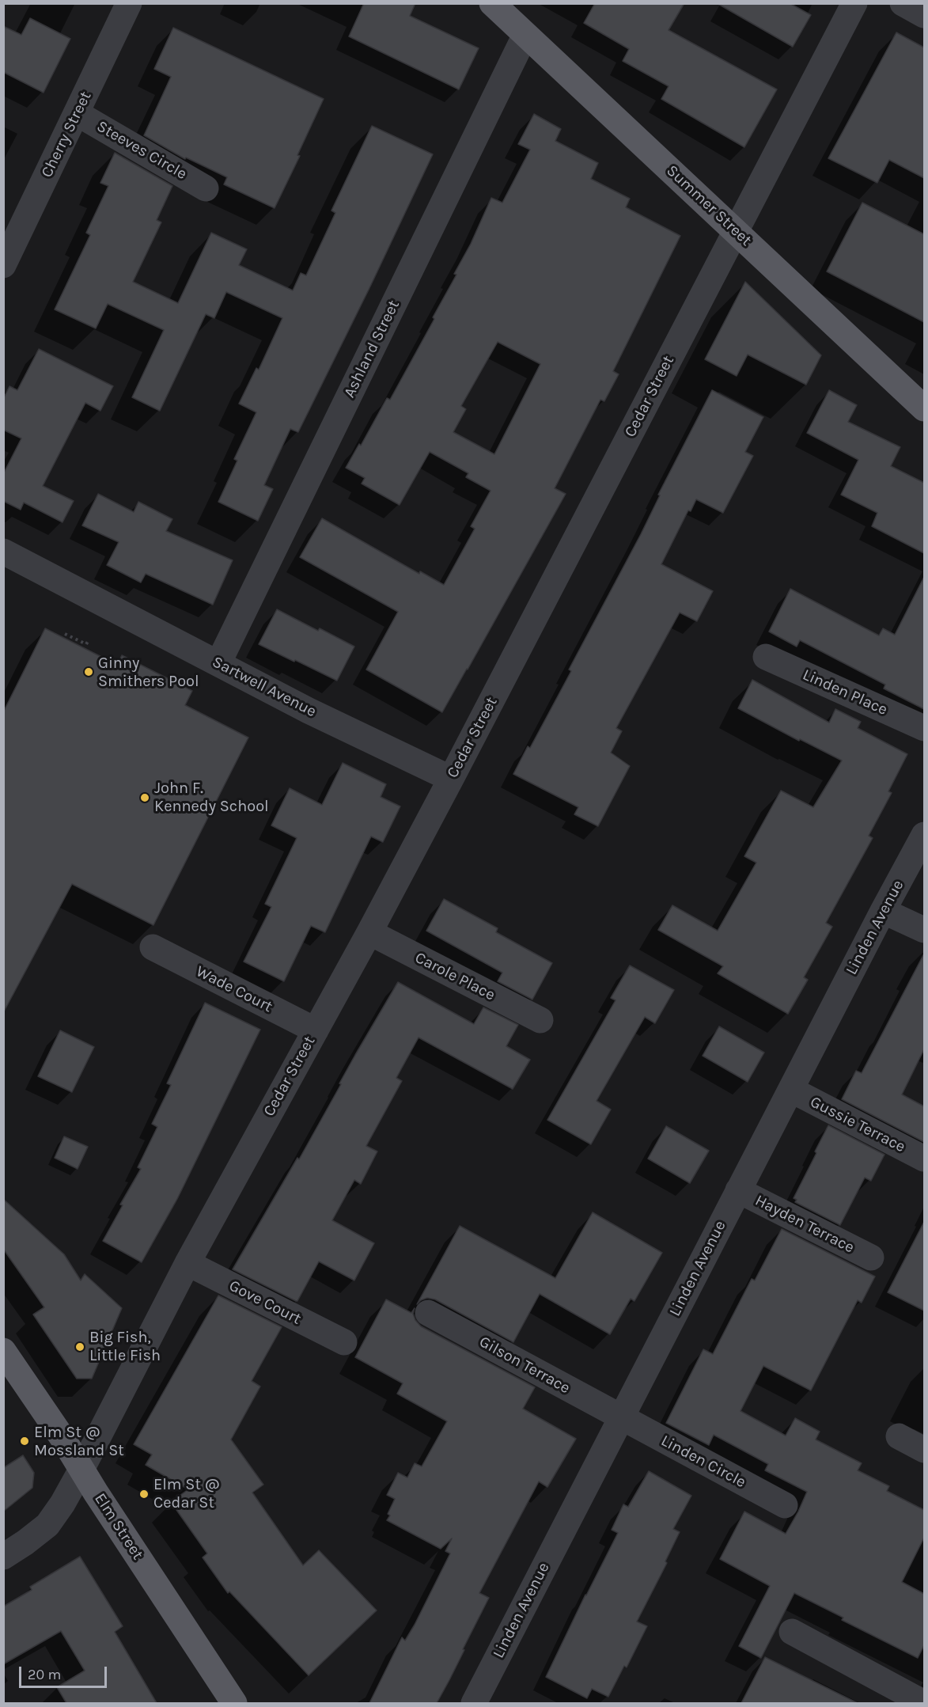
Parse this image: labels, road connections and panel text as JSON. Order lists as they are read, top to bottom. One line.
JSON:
{"streets":{"main road":["Summer Street","Elm Street"],"street":["Cherry Street","Steeves Circle","Ashland Street","Cedar Street","Sartwell Avenue","Linden Place","Linden Avenue","Carole Place","Wade Court","Gussie Terrace","Hayden Terrace","Gove Court","Gilson Terrace","Linden Circle"]},"crossings":[["Cherry Street","Steeves Circle"],["Summer Street","Ashland Street"],["Summer Street","Cedar Street"],["Ashland Street","Sartwell Avenue"],["Cedar Street","Sartwell Avenue"],["Cedar Street","Carole Place"],["Cedar Street","Wade Court"],["Cedar Street","Gove Court"],["Cedar Street","Elm Street"],["Linden Avenue","Gussie Terrace"],["Linden Avenue","Hayden Terrace"],["Linden Avenue","Gilson Terrace"],["Linden Avenue","Linden Circle"],["Gilson Terrace","Linden Circle"]],"places":["Ginny Smithers Pool","John F. Kennedy School","Big Fish, Little Fish","Elm St @ Mossland St","Elm St @ Cedar St"],"scale_bar":"20 m"}
